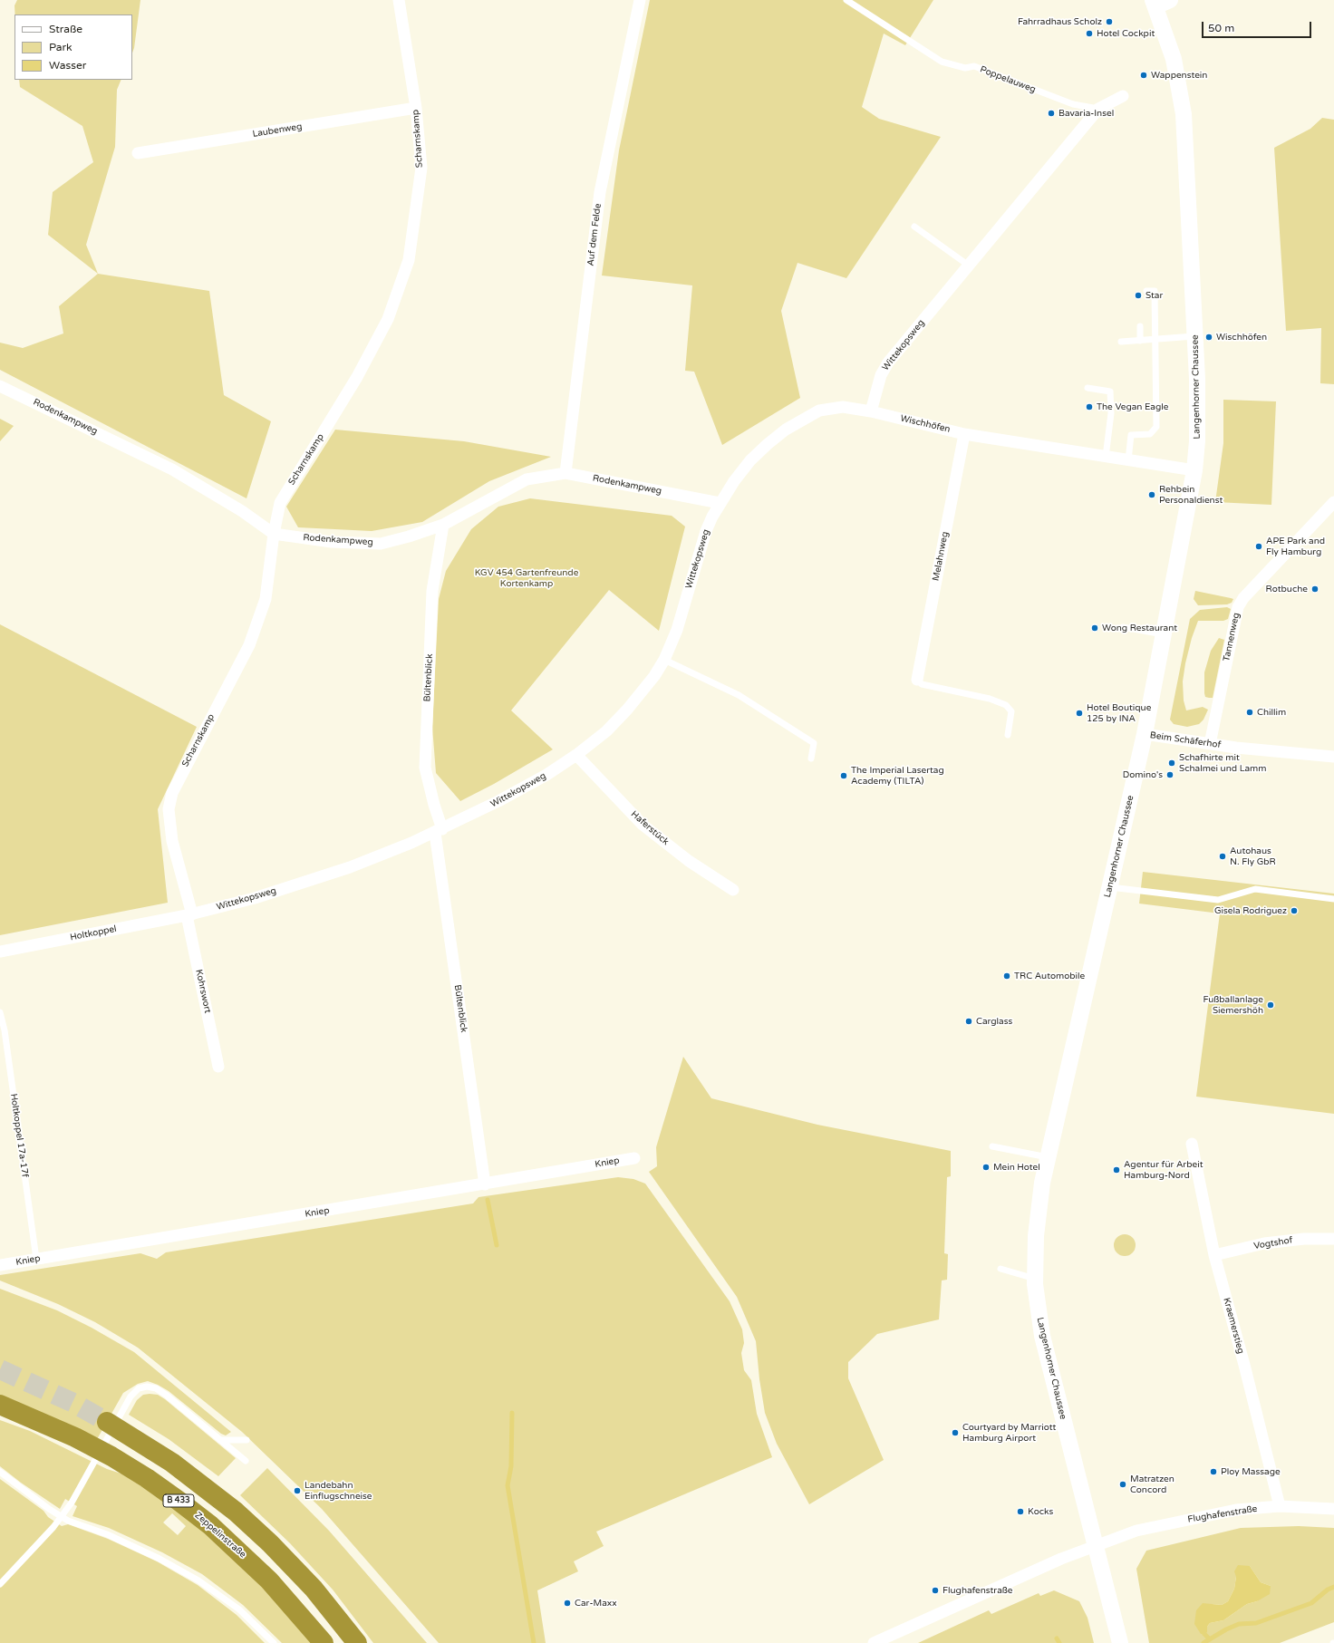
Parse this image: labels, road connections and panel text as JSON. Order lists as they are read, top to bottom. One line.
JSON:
{"streets":{"highway":["B 433","Zeppelinstraße"],"main road":["Langenhorner Chaussee"],"street":["Laubenweg","Scharnskamp","Auf dem Felde","Wittekopsweg","Rodenkampweg","Wischhöfen","Melahnweg","Tannenweg","Bültenblick","Beim Schäferhof","Haferstück","Holtkoppel","Kohrswort","Kniep","Vogtshof","Kraemerstieg","Flughafenstraße"],"lane":["Poppelauweg","Holtkoppel 17a-17f"]},"crossings":[["Poppelauweg","Wittekopsweg"],["Laubenweg","Scharnskamp"],["Scharnskamp","Wittekopsweg"],["Scharnskamp","Rodenkampweg"],["Scharnskamp","Holtkoppel"],["Scharnskamp","Kohrswort"],["Auf dem Felde","Rodenkampweg"],["Wittekopsweg","Rodenkampweg"],["Wittekopsweg","Wischhöfen"],["Wittekopsweg","Bültenblick"],["Wittekopsweg","Haferstück"],["Wittekopsweg","Holtkoppel"],["Wittekopsweg","Kohrswort"],["Langenhorner Chaussee","Wischhöfen"],["Langenhorner Chaussee","Beim Schäferhof"],["Langenhorner Chaussee","Flughafenstraße"],["Rodenkampweg","Bültenblick"],["Wischhöfen","Melahnweg"],["Tannenweg","Beim Schäferhof"],["Bültenblick","Kniep"],["Holtkoppel","Kohrswort"],["Holtkoppel 17a-17f","Kniep"],["Vogtshof","Kraemerstieg"],["Kraemerstieg","Flughafenstraße"]],"parks":["KGV 454 Gartenfreunde Kortenkamp"],"places":["Fahrradhaus Scholz","Hotel Cockpit","Wappenstein","Bavaria-Insel","Star","Wischhöfen","The Vegan Eagle","Rehbein Personaldienst","APE Park and Fly Hamburg","Rotbuche","Wong Restaurant","Chillim","Hotel Boutique 125 by INA","Schafhirte mit Schalmei und Lamm","Domino's","The Imperial Lasertag Academy (TILTA)","Autohaus N. Fly GbR","Gisela Rodriguez","TRC Automobile","Fußballanlage Siemershöh","Carglass","Mein Hotel","Agentur für Arbeit Hamburg-Nord","Courtyard by Marriott Hamburg Airport","Ploy Massage","Matratzen Concord","Landebahn Einflugschneise","Kocks","Flughafenstraße","Car-Maxx"],"legend":["Straße","Park","Wasser"],"scale_bar":"50 m"}
